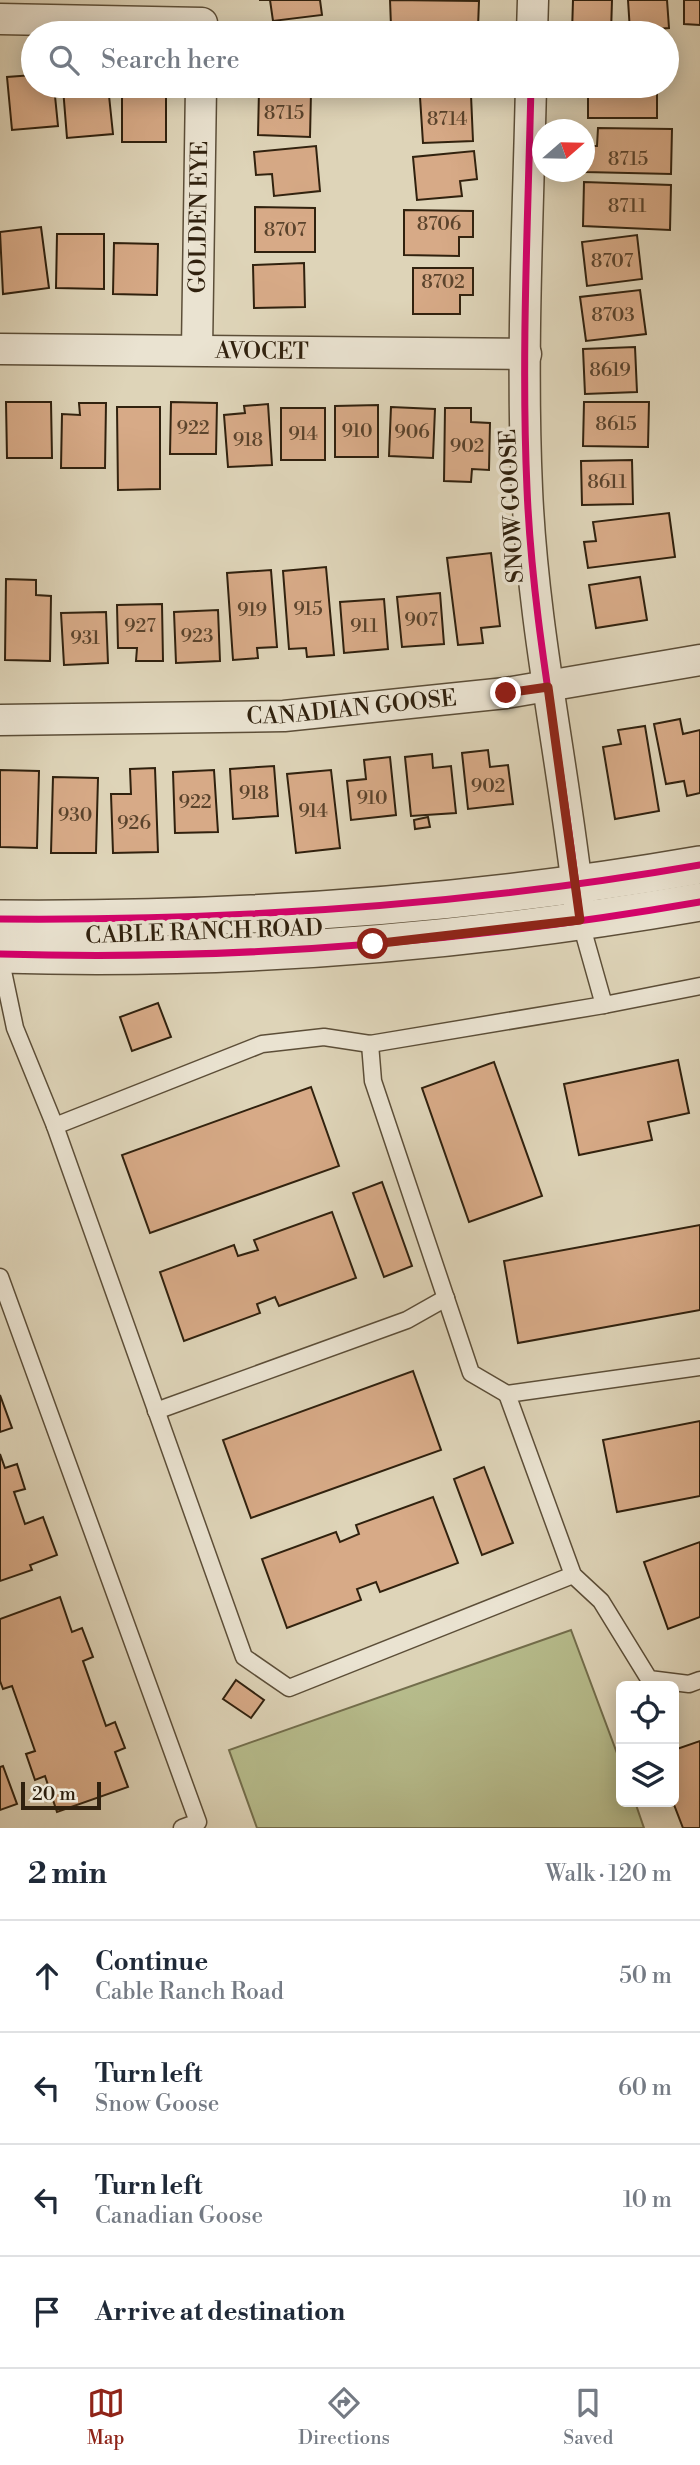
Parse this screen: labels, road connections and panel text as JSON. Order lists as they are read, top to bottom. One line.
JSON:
{"streets":{"street":["GOLDEN EYE","AVOCET","SNOW GOOSE","CANADIAN GOOSE","CABLE RANCH ROAD"]},"crossings":[["GOLDEN EYE","AVOCET"],["AVOCET","SNOW GOOSE"],["SNOW GOOSE","CANADIAN GOOSE"],["SNOW GOOSE","CABLE RANCH ROAD"]],"house_numbers":["8715","8714","8715","8711","8706","8707","8707","8702","8703","8619","8615","922","910","906","914","918","902","8611","915","919","907","927","911","923","931","902","918","910","922","914","930","926"],"scale_bar":"20 m","north":"right","page":{"search":"Search here","scale":"20 m","heading":["2 min","Walk · 120 m"],"list":[["Continue","Cable Ranch Road","50 m"],["Turn left","Snow Goose","60 m"],["Turn left","Canadian Goose","10 m"],"Arrive at destination"],"nav":["Map","Directions","Saved"]}}
